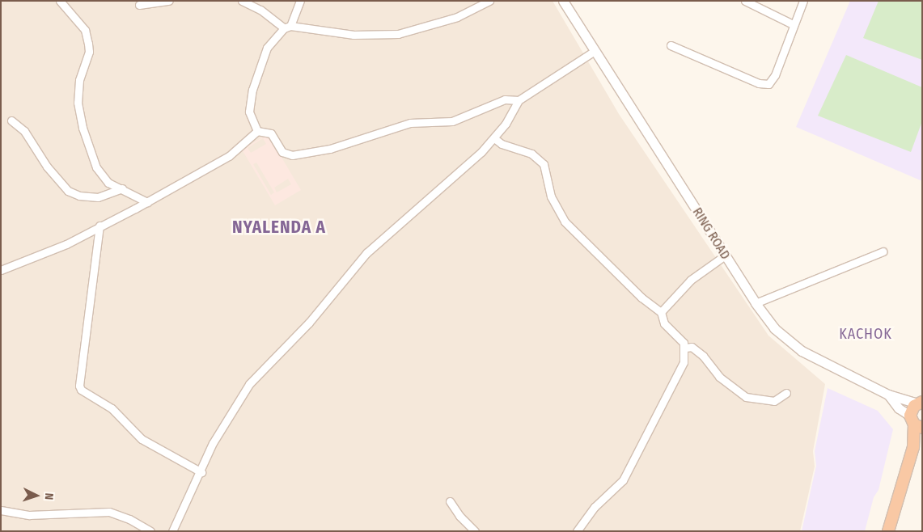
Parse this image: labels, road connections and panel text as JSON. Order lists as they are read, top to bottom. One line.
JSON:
{"streets":{"main road":["RING ROAD"]},"districts":["NYALENDA A","KACHOK"],"north":"right"}
